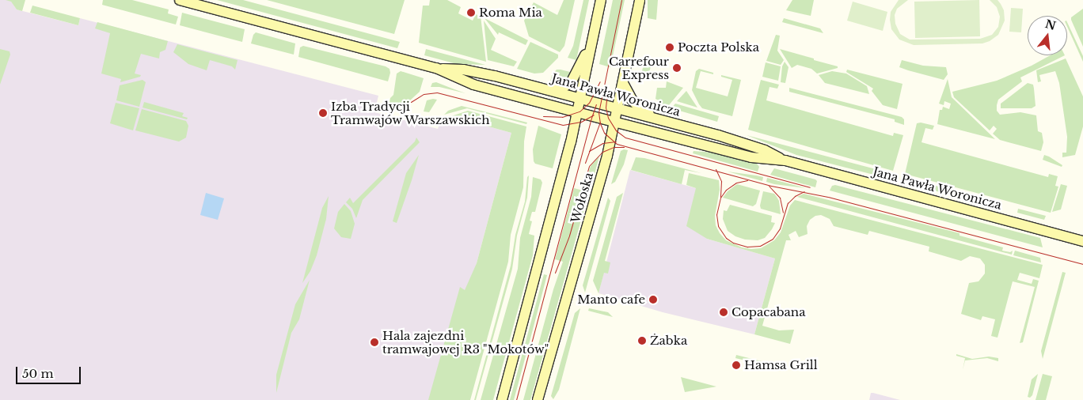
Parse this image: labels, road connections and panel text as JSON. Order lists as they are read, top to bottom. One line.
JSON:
{"streets":{"street":["Jana Pawła Woronicza","Wołoska"]},"crossings":[["Jana Pawła Woronicza","Wołoska"]],"places":["Roma Mia","Poczta Polska","Carrefour Express","Izba Tradycji Tramwajów Warszawskich","Manto cafe","Copacabana","Żabka","Hala zajezdni tramwajowej R3 \"Mokotów\"","Hamsa Grill"],"scale_bar":"50 m","north":"top"}
